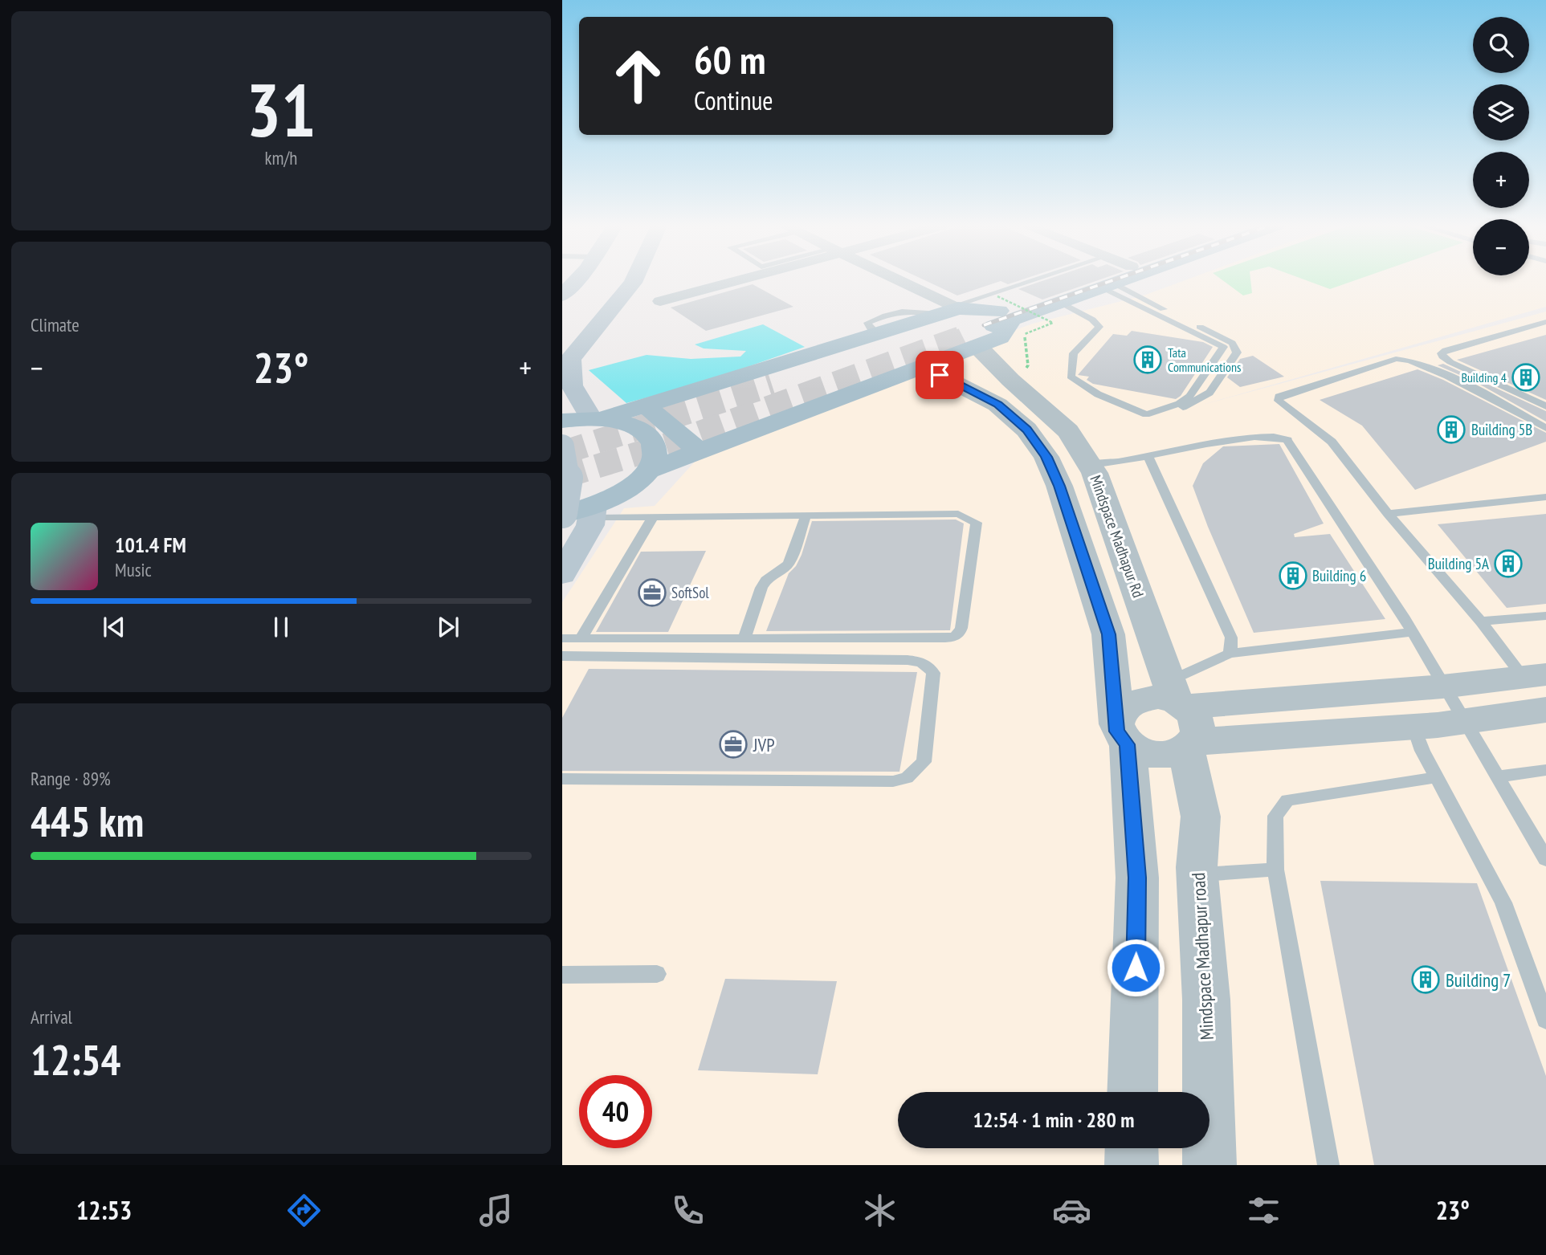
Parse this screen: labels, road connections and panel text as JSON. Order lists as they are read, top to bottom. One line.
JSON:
{"streets":{"street":["Mindspace Madhapur Rd","Mindspace Madhapur road"]},"crossings":[["Mindspace Madhapur Rd","Mindspace Madhapur road"]],"places":{"building":["Tata Communications","Building 4","Building 5B","Building 5A","Building 6","Building 7"],"office":["SoftSol","JVP"]},"page":{"tile":[["31","km/h"],"Climate",["Range · 89%","445 km"],["Arrival","12:54"]],"map_buttons":["+","−"],"turn":["60 m","Continue"],"heat":["−","23°","+"],"song":["101.4 FM","Music"],"limit":"40","trip":"12:54 · 1 min · 280 m","tabs":["12:53","23°"]}}
